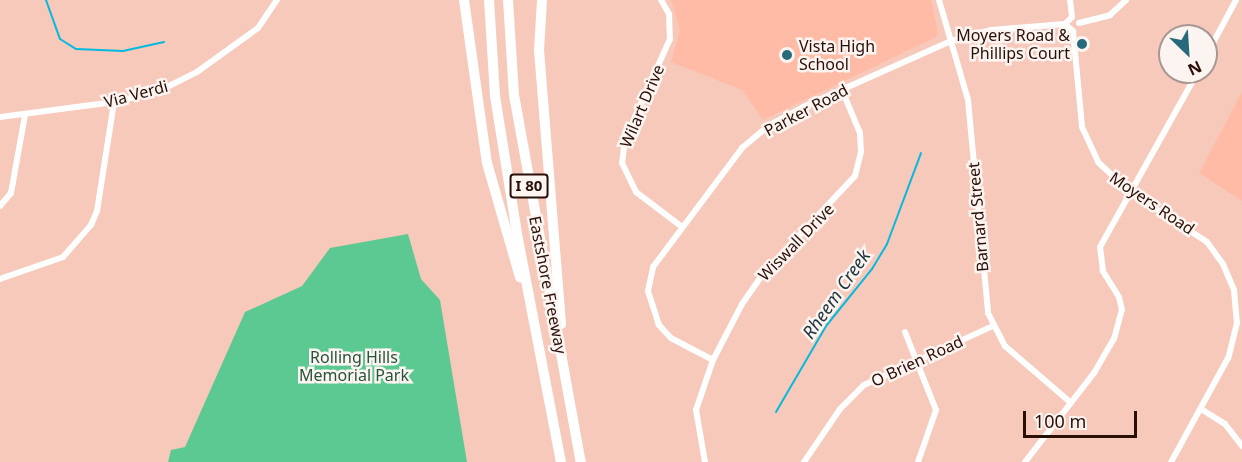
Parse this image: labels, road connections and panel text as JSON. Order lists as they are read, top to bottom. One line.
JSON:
{"streets":{"highway":["I 80","Eastshore Freeway"],"street":["Via Verdi","Wilart Drive","Parker Road","Moyers Road","Barnard Street","Wiswall Drive","O Brien Road"]},"crossings":[["Wilart Drive","Parker Road"],["Parker Road","Barnard Street"],["Parker Road","Wiswall Drive"],["Barnard Street","O Brien Road"]],"water":["Rheem Creek"],"parks":["Rolling Hills Memorial Park"],"places":["Moyers Road & Phillips Court","Vista High School"],"scale_bar":"100 m","north":"bottom right"}
